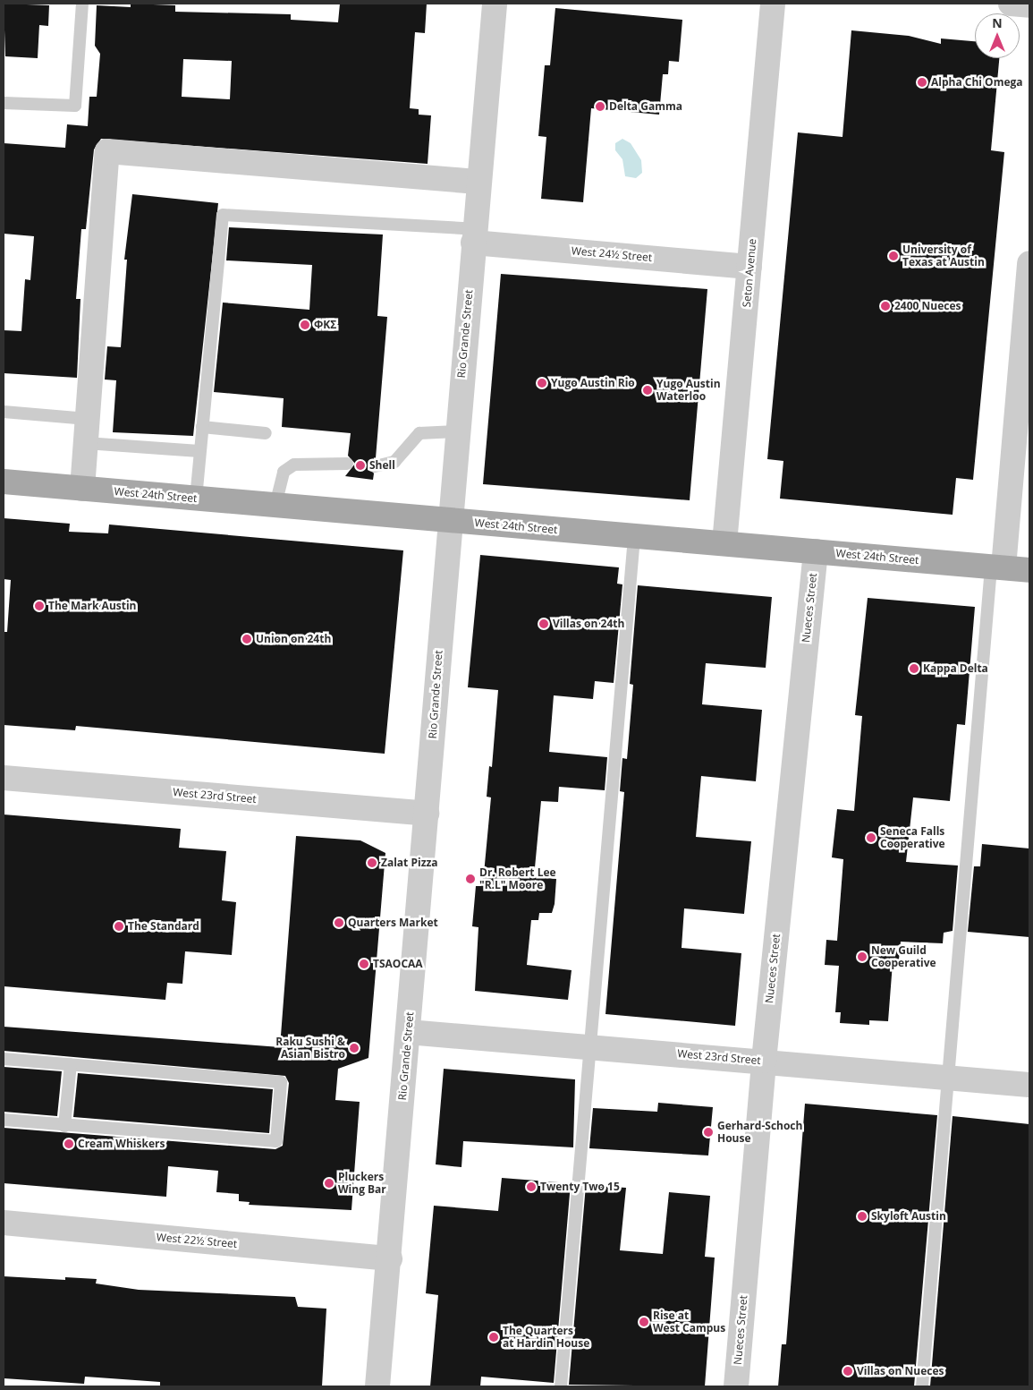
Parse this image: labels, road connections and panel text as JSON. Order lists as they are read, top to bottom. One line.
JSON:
{"streets":{"main road":["West 24th Street"],"street":["West 24½ Street","Seton Avenue","Rio Grande Street","Nueces Street","West 23rd Street","West 22½ Street"]},"crossings":[["West 24½ Street","Seton Avenue"],["West 24½ Street","Rio Grande Street"],["Seton Avenue","West 24th Street"],["Rio Grande Street","West 24th Street"],["Rio Grande Street","West 23rd Street"],["Rio Grande Street","West 22½ Street"],["West 24th Street","Nueces Street"],["Nueces Street","West 23rd Street"]],"places":["Alpha Chi Omega","Delta Gamma","University of Texas at Austin","2400 Nueces","ΦΚΣ","Yugo Austin Rio","Yugo Austin Waterloo","Shell","The Mark Austin","Villas on 24th","Union on 24th","Kappa Delta","Seneca Falls Cooperative","Zalat Pizza","Dr. Robert Lee \"R.L\" Moore","Quarters Market","The Standard","New Guild Cooperative","TSAOCAA","Raku Sushi & Asian Bistro","Gerhard-Schoch House","Cream Whiskers","Pluckers Wing Bar","Twenty Two 15","Skyloft Austin","Rise at West Campus","The Quarters at Hardin House","Villas on Nueces"],"north":"top"}
